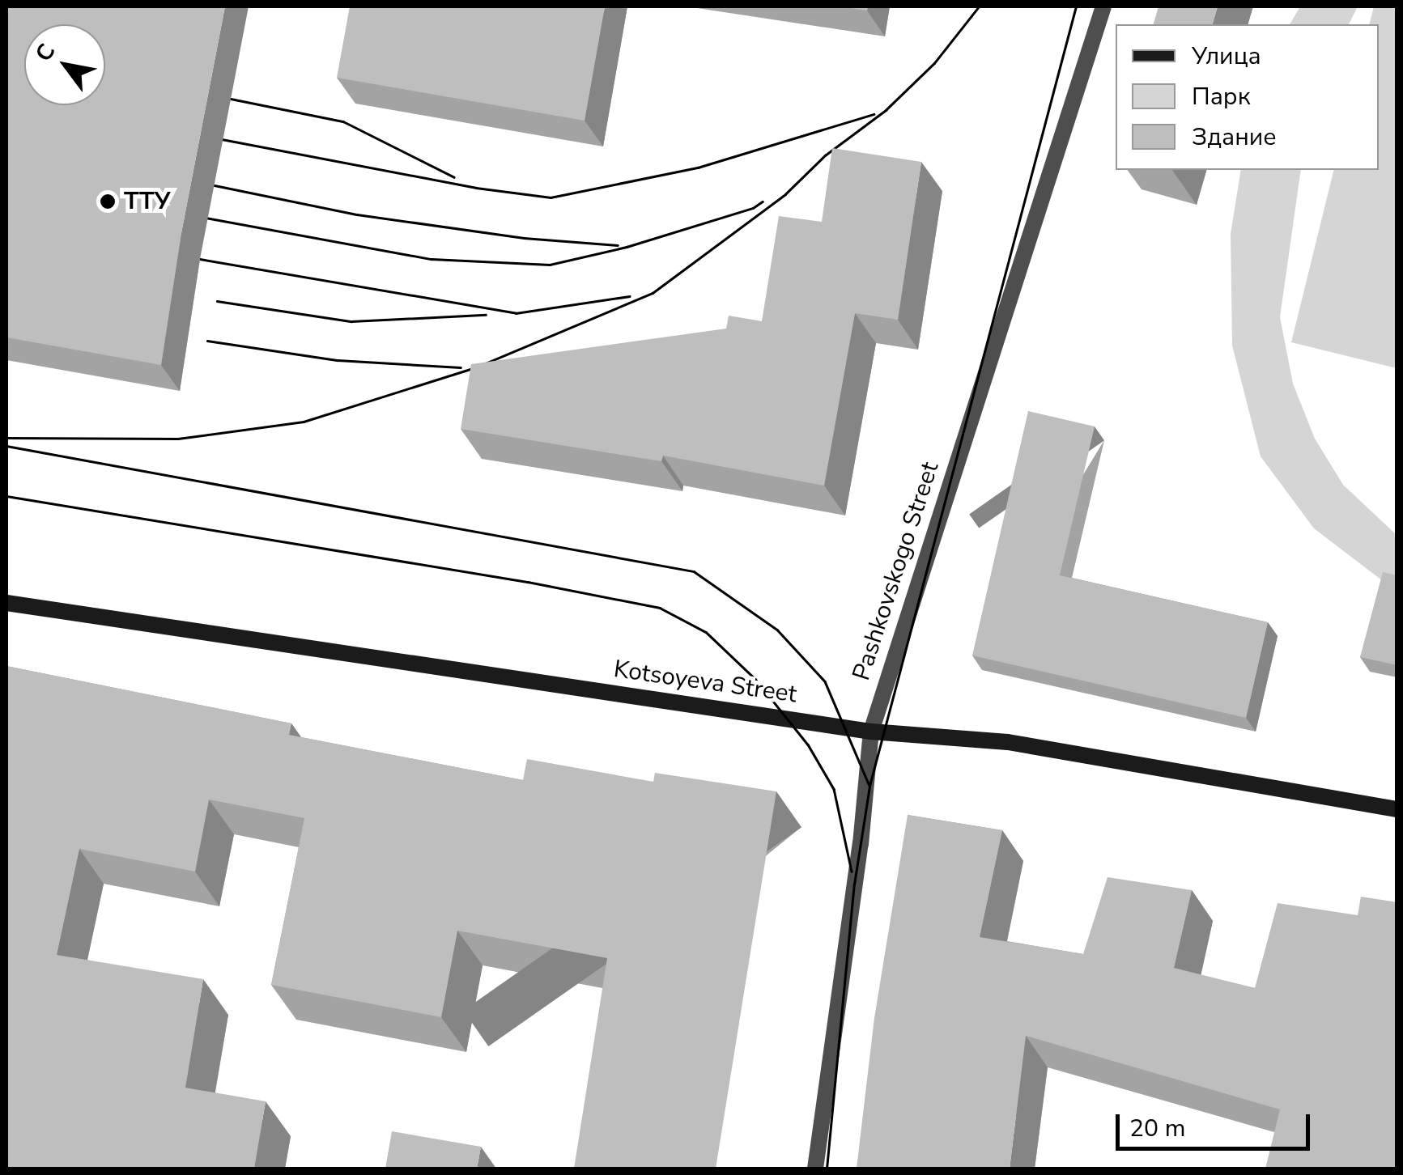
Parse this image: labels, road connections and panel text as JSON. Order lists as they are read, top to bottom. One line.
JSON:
{"streets":{"street":["Pashkovskogo Street","Kotsoyeva Street"]},"crossings":[["Pashkovskogo Street","Kotsoyeva Street"]],"places":["ТТУ"],"legend":["Улица","Парк","Здание"],"scale_bar":"20 m","north":"top left"}
